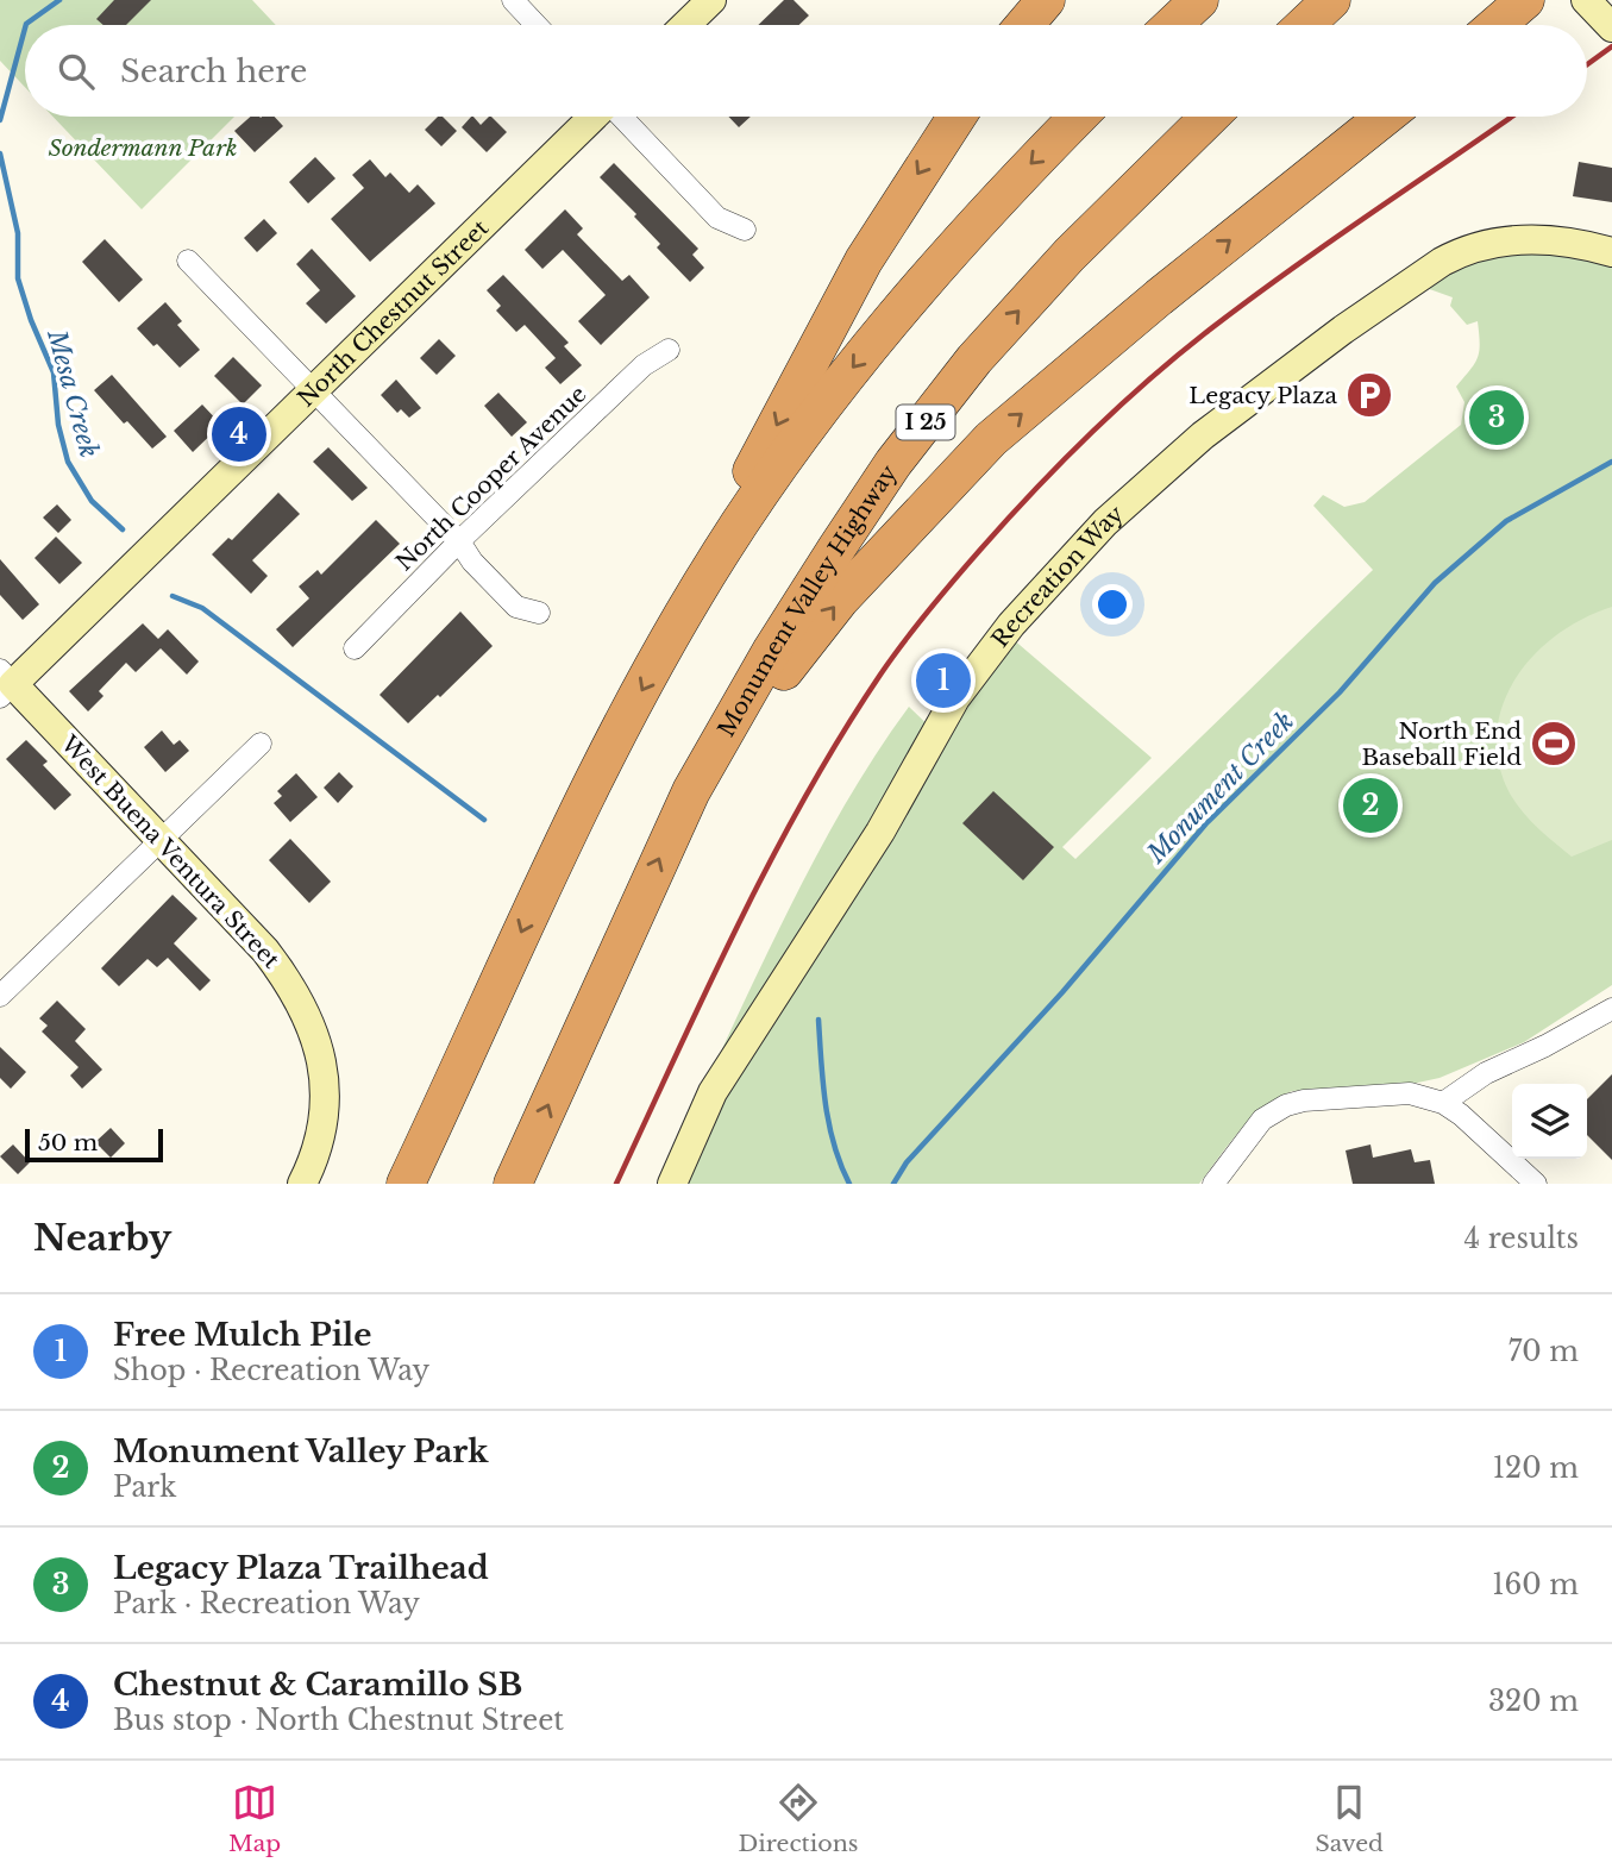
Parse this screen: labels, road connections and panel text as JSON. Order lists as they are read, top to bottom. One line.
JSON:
{"streets":{"highway":["I 25","Monument Valley Highway"],"main road":["North Chestnut Street","Recreation Way","West Buena Ventura Street"],"street":["North Cooper Avenue"]},"crossings":[["North Chestnut Street","West Buena Ventura Street"]],"water":["Mesa Creek","Monument Creek"],"parks":["Sondermann Park"],"places":{"parking":["Legacy Plaza"],"sports":["North End Baseball Field"]},"scale_bar":"50 m","page":{"search":"Search here","pins":["3","4","1","2"],"scale":"50 m","heading":["Nearby","4 results"],"list":[{"mark":"1","name":"Free Mulch Pile","note":"Shop · Recreation Way","value":"70 m"},{"mark":"2","name":"Monument Valley Park","note":"Park","value":"120 m"},{"mark":"3","name":"Legacy Plaza Trailhead","note":"Park · Recreation Way","value":"160 m"},{"mark":"4","name":"Chestnut & Caramillo SB","note":"Bus stop · North Chestnut Street","value":"320 m"}],"nav":["Map","Directions","Saved"]}}
